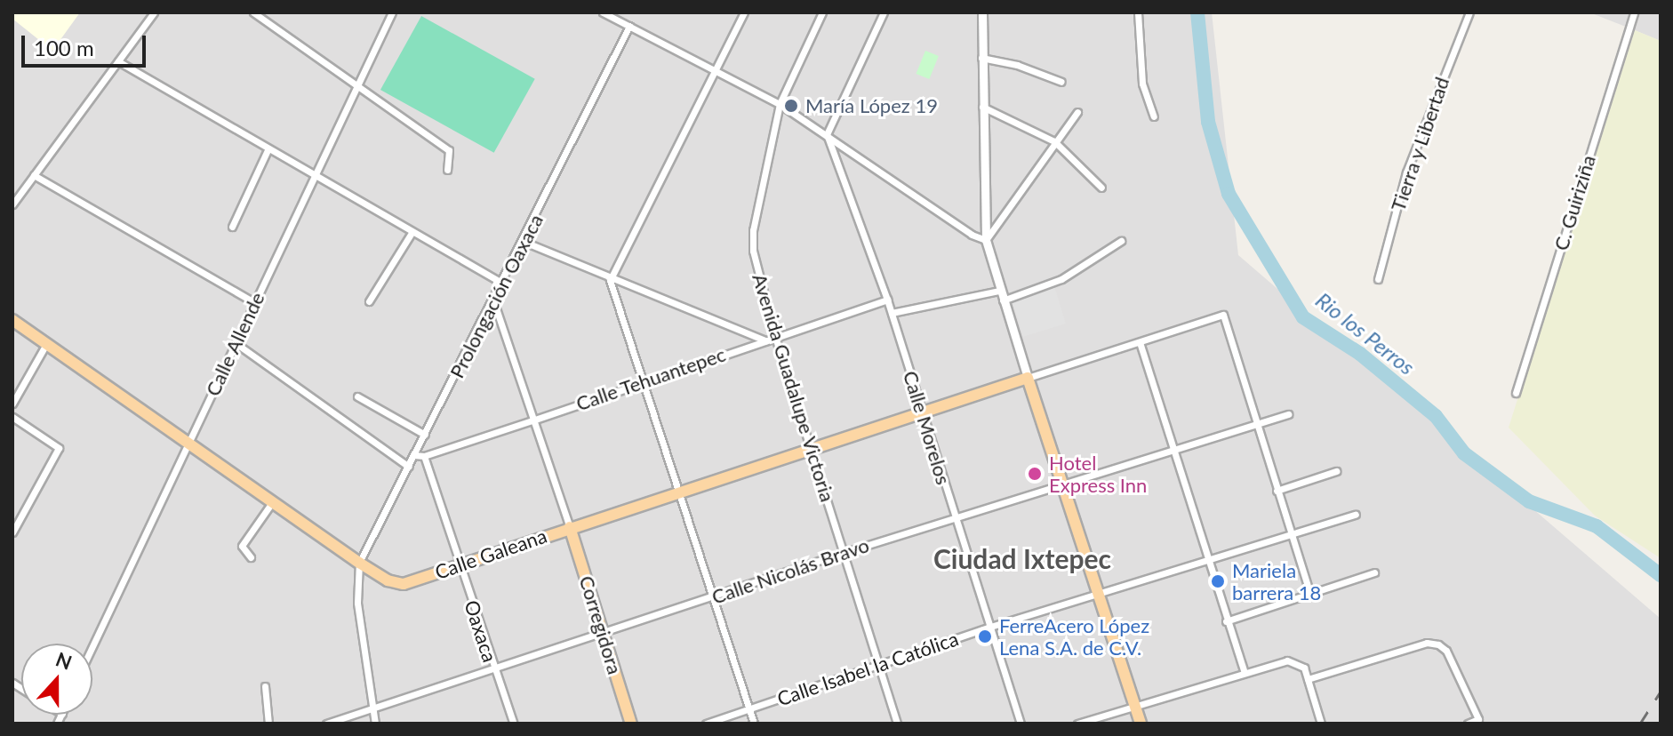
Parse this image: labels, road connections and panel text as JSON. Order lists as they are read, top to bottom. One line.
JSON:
{"streets":{"main road":["Calle Galeana","Corregidora"],"street":["Tierra y Libertad","C. Guiriziña","Prolongación Oaxaca","Calle Allende","Calle Tehuantepec","Avenida Guadalupe Victoria","Calle Morelos","Calle Nicolás Bravo","Oaxaca","Calle Isabel la Católica"]},"crossings":[["Prolongación Oaxaca","Calle Tehuantepec"],["Prolongación Oaxaca","Calle Galeana"],["Calle Allende","Calle Galeana"],["Calle Tehuantepec","Avenida Guadalupe Victoria"],["Calle Tehuantepec","Calle Morelos"],["Calle Tehuantepec","Oaxaca"],["Avenida Guadalupe Victoria","Calle Galeana"],["Avenida Guadalupe Victoria","Calle Nicolás Bravo"],["Avenida Guadalupe Victoria","Calle Isabel la Católica"],["Calle Morelos","Calle Galeana"],["Calle Morelos","Calle Nicolás Bravo"],["Calle Morelos","Calle Isabel la Católica"],["Calle Galeana","Corregidora"],["Calle Galeana","Oaxaca"],["Calle Nicolás Bravo","Corregidora"],["Calle Nicolás Bravo","Oaxaca"]],"districts":["Ciudad Ixtepec"],"water":["Rio los Perros"],"places":["María López 19","Hotel Express Inn","Mariela barrera 18","FerreAcero López Lena S.A. de C.V."],"scale_bar":"100 m","north":"top"}
